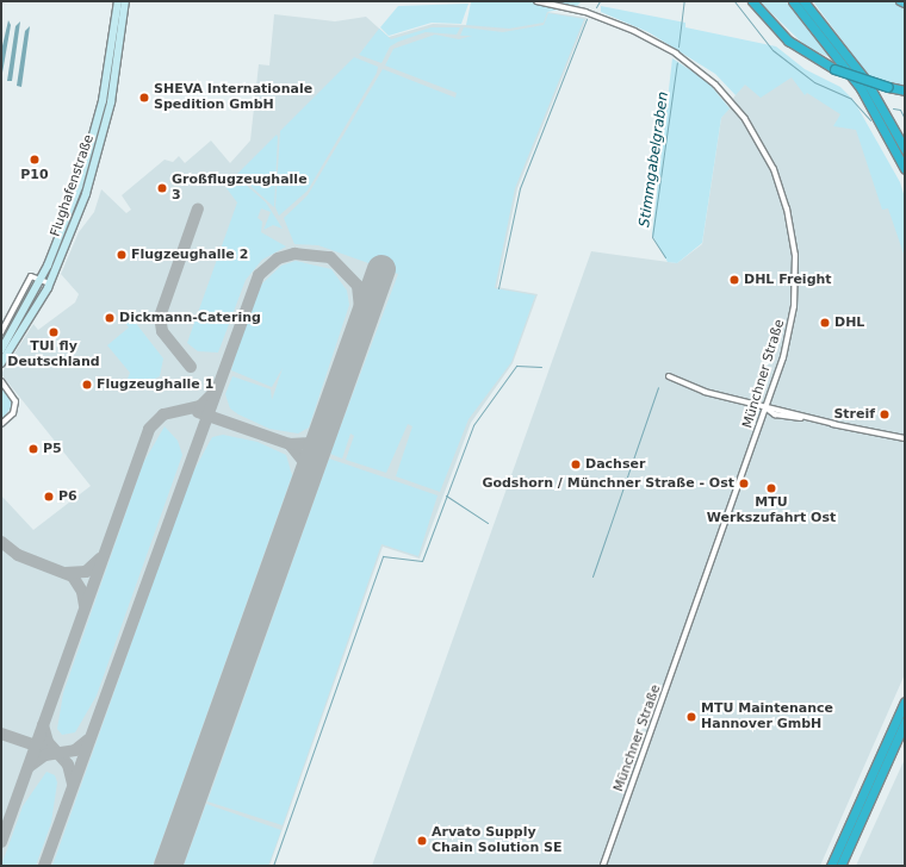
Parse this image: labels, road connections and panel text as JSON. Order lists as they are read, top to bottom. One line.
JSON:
{"streets":{"main road":["Flughafenstraße"],"street":["Münchner Straße"]},"water":["Stimmgabelgraben"],"places":["SHEVA Internationale Spedition GmbH","P10","Großflugzeughalle 3","Flugzeughalle 2","DHL Freight","Dickmann-Catering","DHL","TUI fly Deutschland","Flugzeughalle 1","Streif","P5","Dachser","Godshorn / Münchner Straße - Ost","MTU Werkszufahrt Ost","P6","MTU Maintenance Hannover GmbH","Arvato Supply Chain Solution SE"]}
